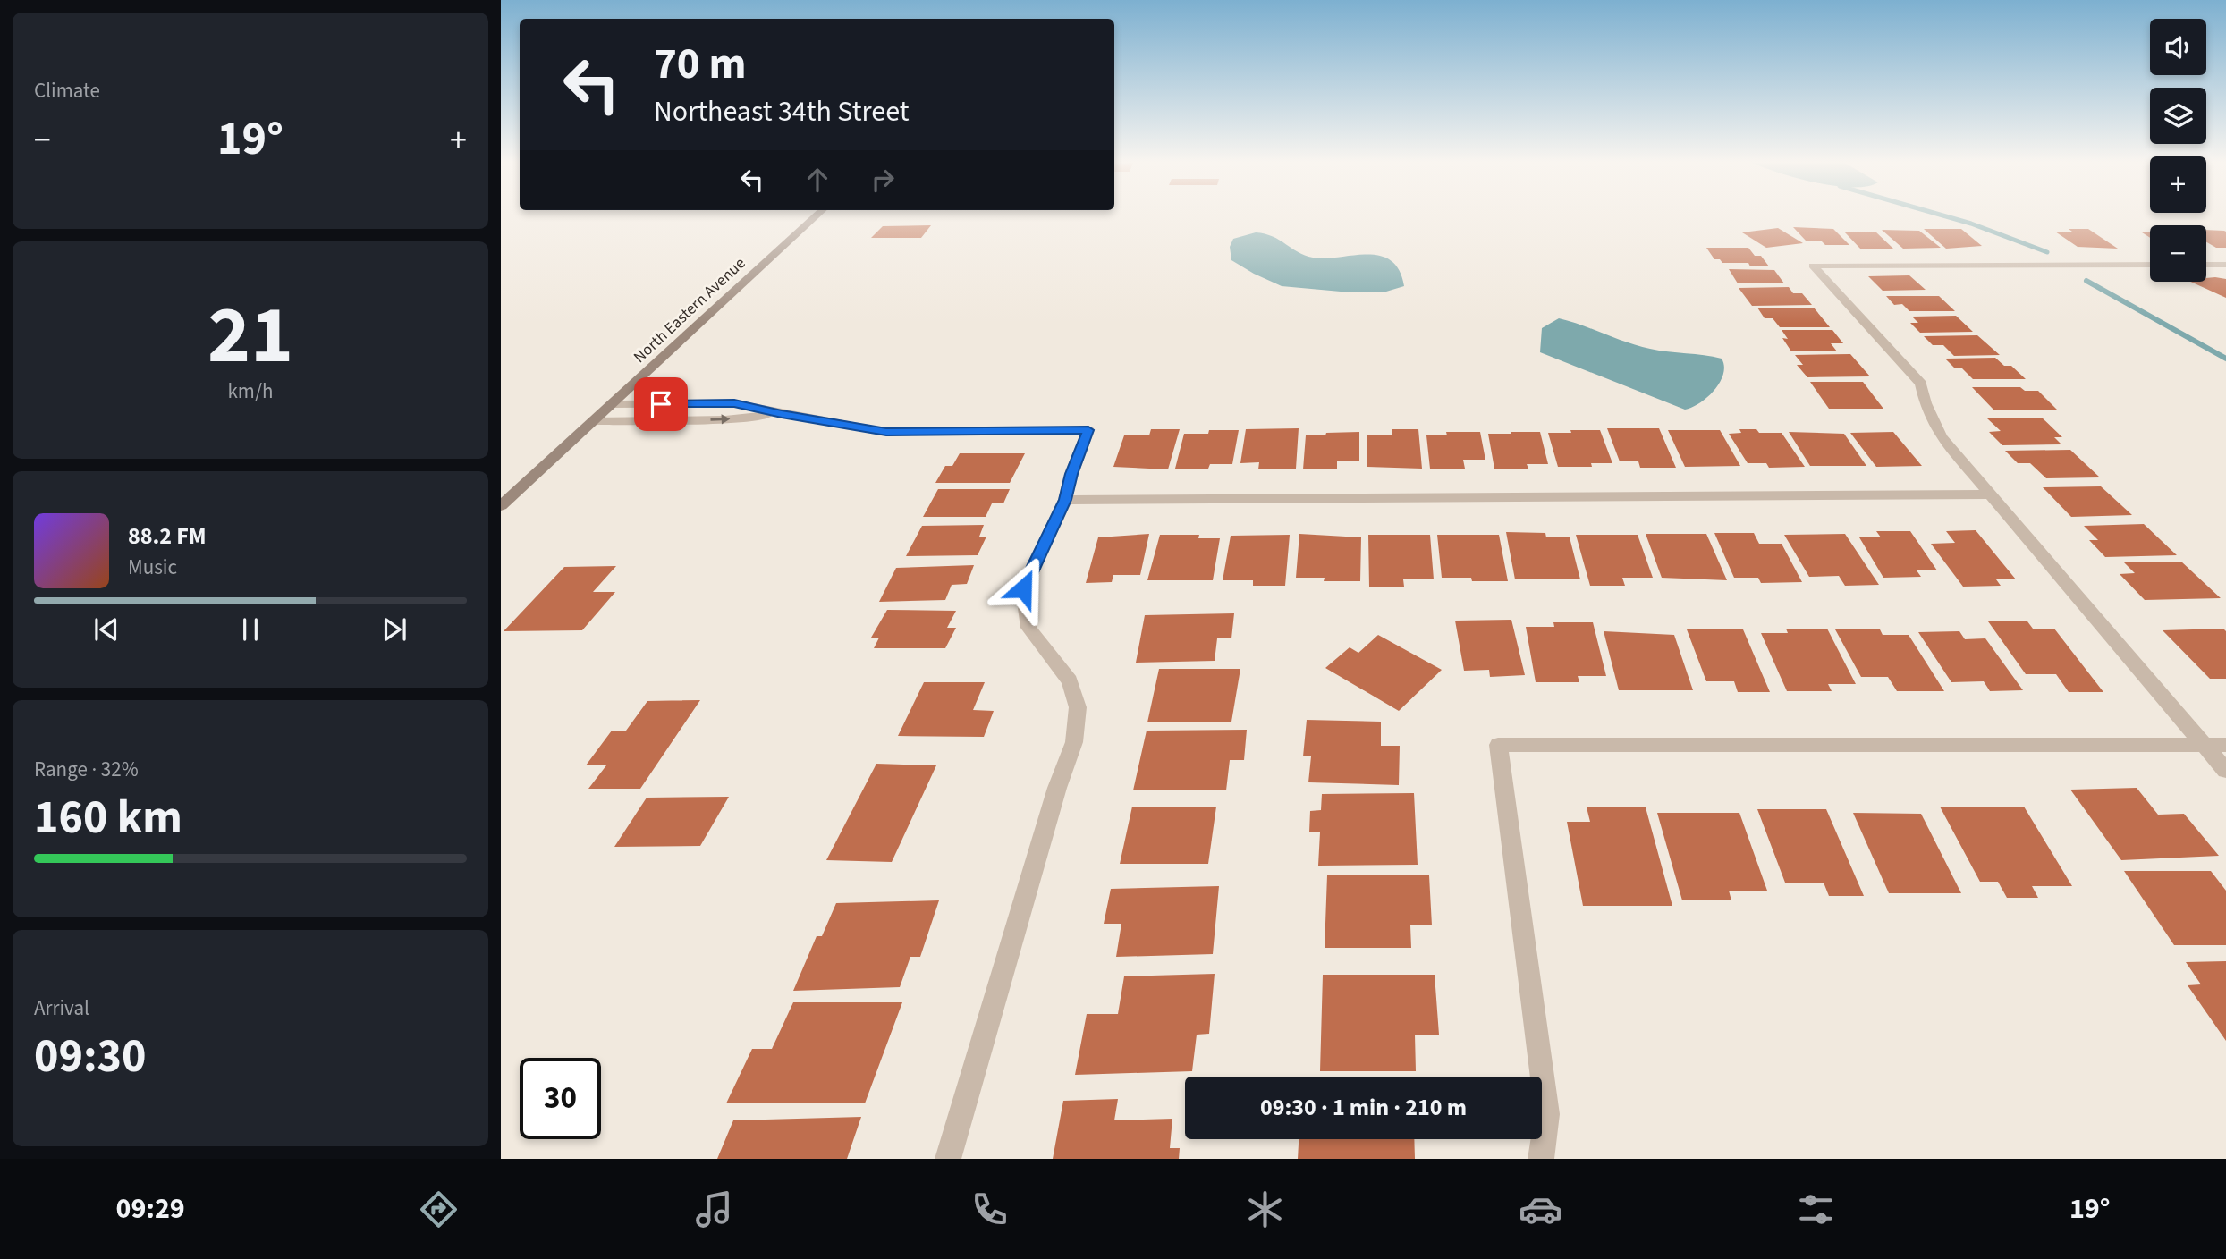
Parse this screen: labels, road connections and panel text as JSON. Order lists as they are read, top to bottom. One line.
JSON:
{"streets":{"main road":["North Eastern Avenue"]},"page":{"tile":["Climate",["21","km/h"],["Range · 32%","160 km"],["Arrival","09:30"]],"map_buttons":["+","−"],"turn":["70 m","Northeast 34th Street"],"heat":["−","19°","+"],"song":["88.2 FM","Music"],"limit":"30","trip":"09:30 · 1 min · 210 m","tabs":["09:29","19°"]}}
